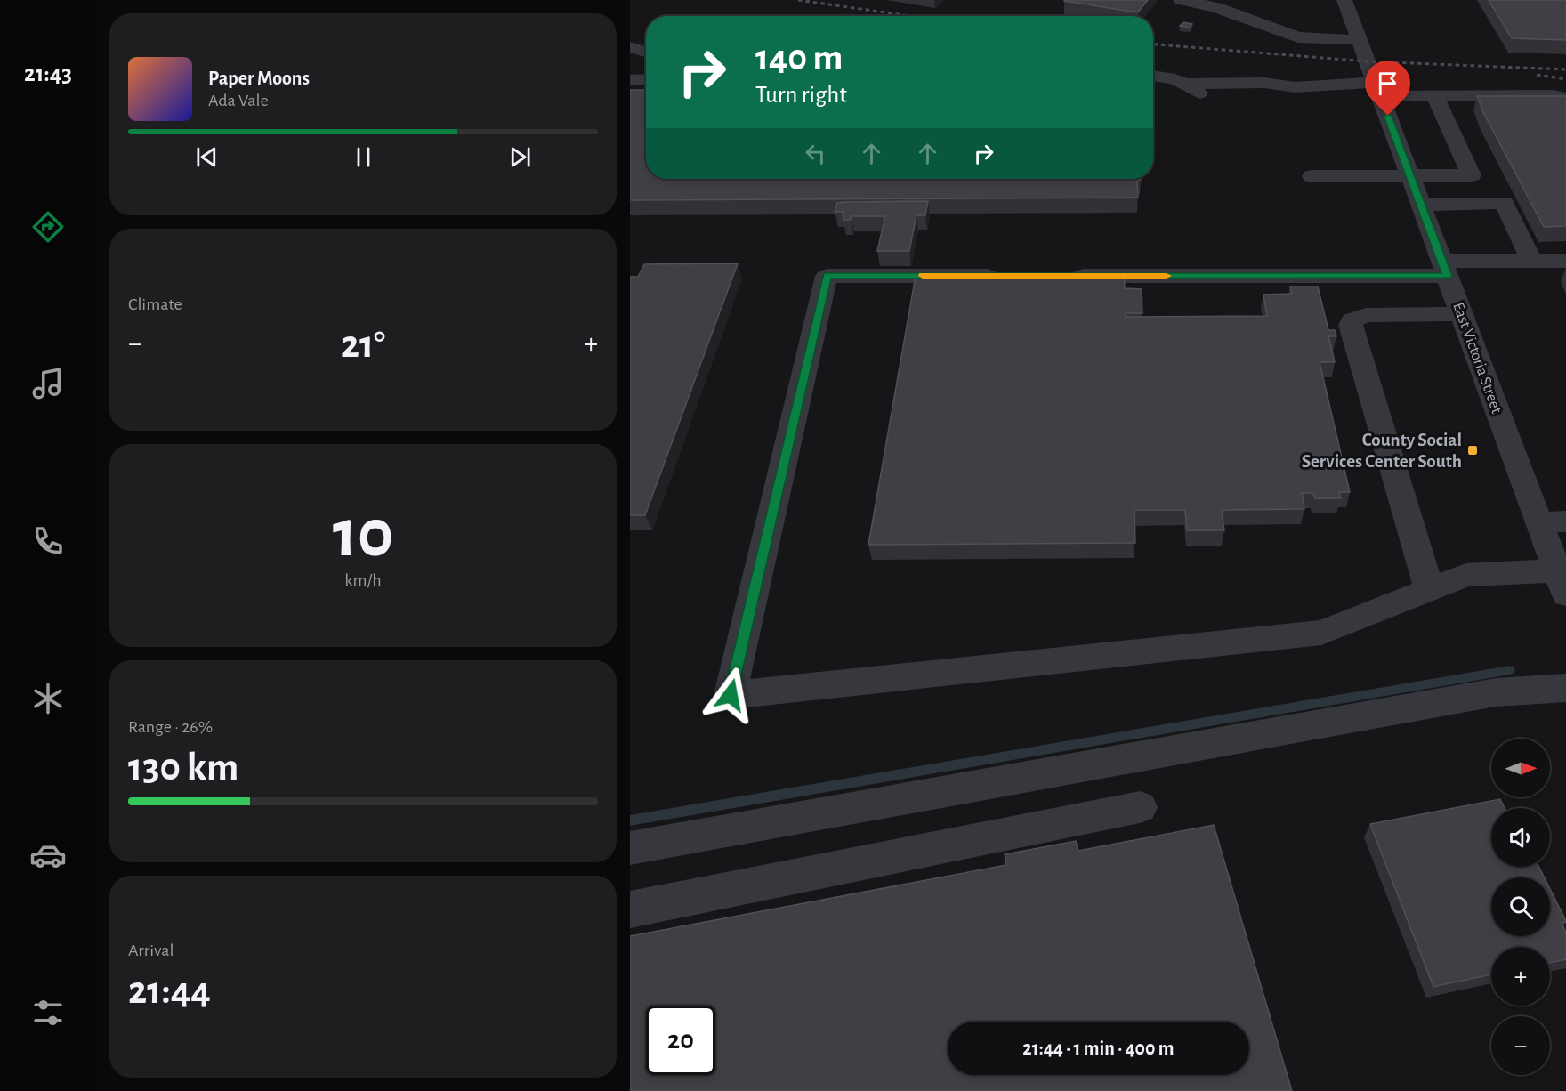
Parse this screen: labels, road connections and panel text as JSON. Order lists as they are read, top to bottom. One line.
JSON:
{"streets":{"street":["East Victoria Street"]},"places":{"transit":["County Social Services Center South"]},"north":"right","page":{"tabs":"21:43","turn":["140 m","Turn right"],"song":["Paper Moons","Ada Vale"],"tile":["Climate",["10","km/h"],["Range · 26%","130 km"],["Arrival","21:44"]],"heat":["−","21°","+"],"map_buttons":["+","−"],"limit":"20","trip":"21:44 · 1 min · 400 m"}}
